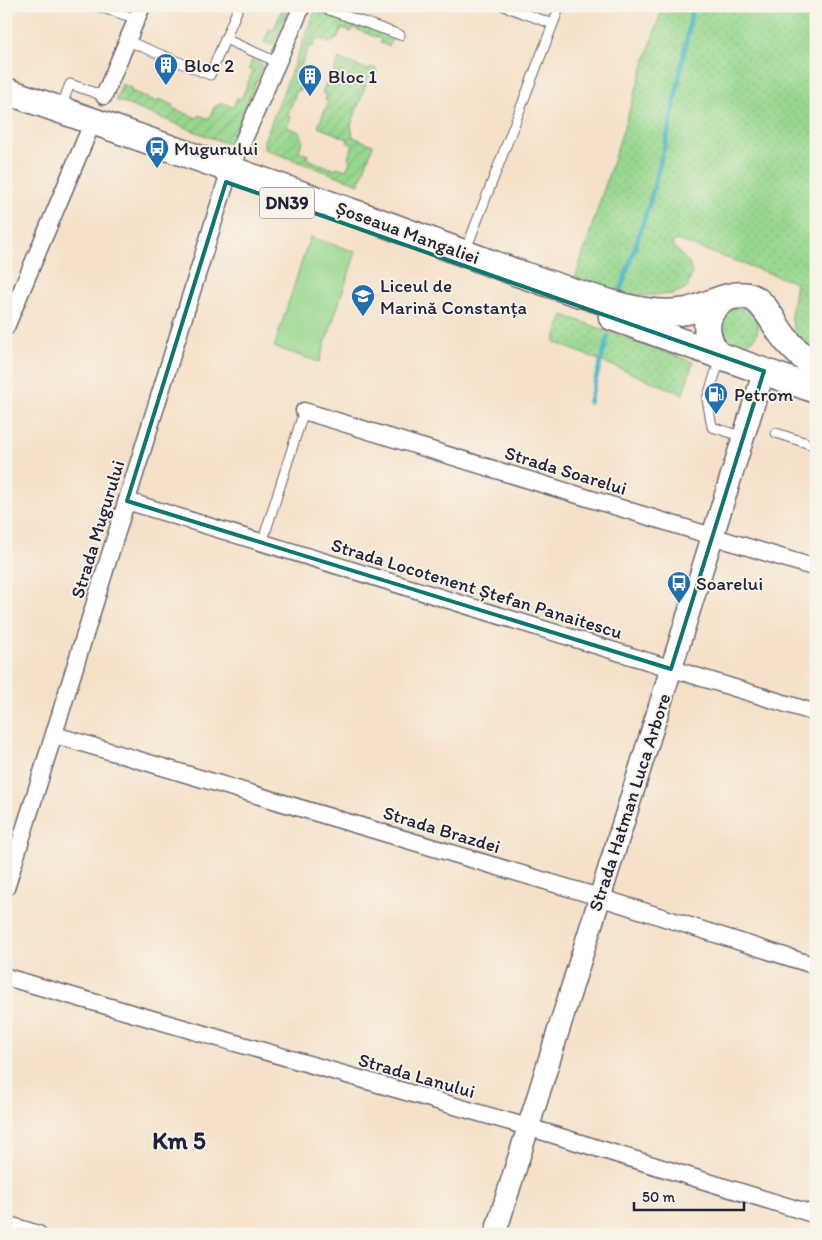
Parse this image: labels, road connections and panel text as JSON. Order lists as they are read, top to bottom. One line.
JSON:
{"streets":{"main road":["DN39","Șoseaua Mangaliei"],"street":["Strada Soarelui","Strada Mugurului","Strada Locotenent Ștefan Panaitescu","Strada Hatman Luca Arbore","Strada Brazdei","Strada Lanului"]},"crossings":[["Șoseaua Mangaliei","Strada Mugurului"],["Șoseaua Mangaliei","Strada Hatman Luca Arbore"],["Strada Soarelui","Strada Hatman Luca Arbore"],["Strada Mugurului","Strada Locotenent Ștefan Panaitescu"],["Strada Mugurului","Strada Brazdei"],["Strada Locotenent Ștefan Panaitescu","Strada Hatman Luca Arbore"],["Strada Hatman Luca Arbore","Strada Brazdei"],["Strada Hatman Luca Arbore","Strada Lanului"]],"districts":["Km 5"],"places":{"building":["Bloc 2","Bloc 1"],"bus stop":["Mugurului","Soarelui"],"school or university":["Liceul de Marină Constanța"],"fuel station":["Petrom"]},"scale_bar":"50 m"}
